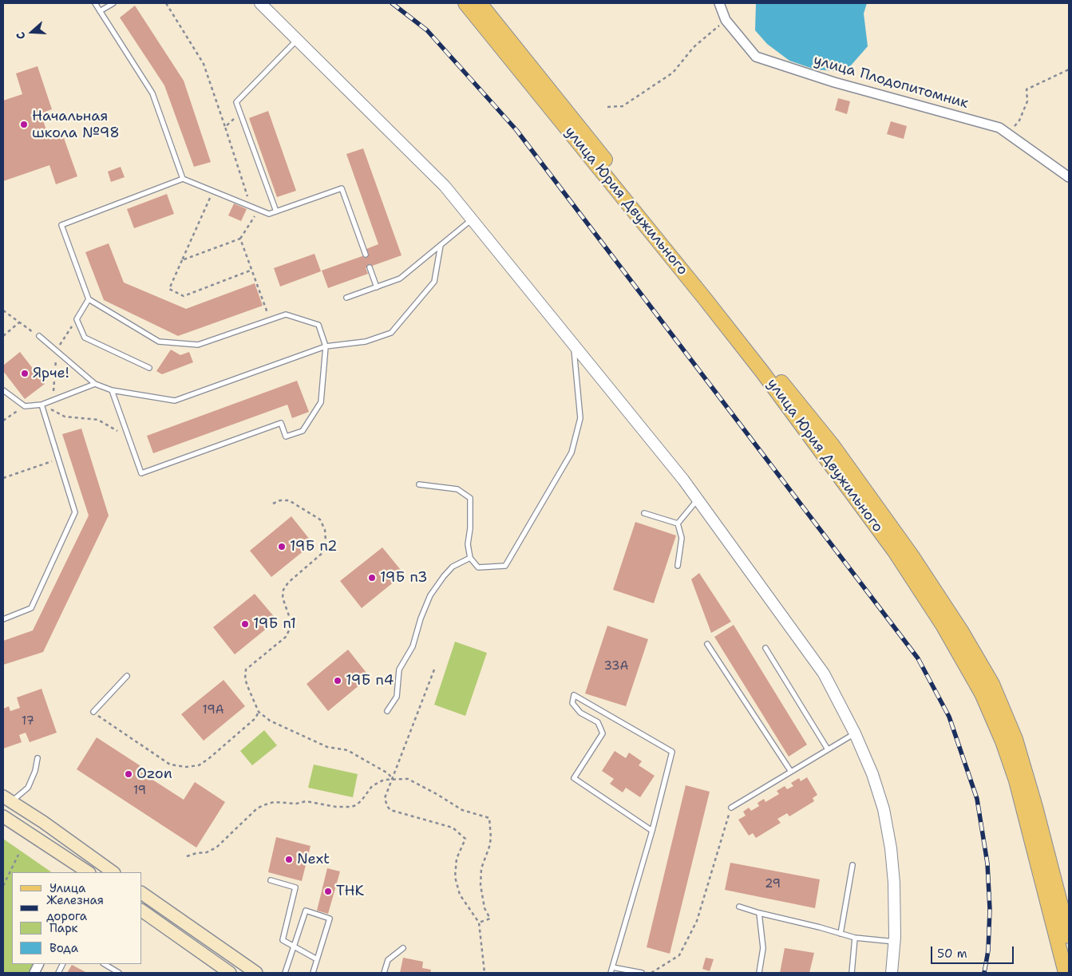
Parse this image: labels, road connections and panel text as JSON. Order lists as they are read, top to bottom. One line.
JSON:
{"streets":{"main road":["улица Юрия Двужильного"],"street":["улица Плодопитомник"]},"places":["Начальная школа №98","Ярче!","19Б п2","19Б п3","19Б п1","19Б п4","Ozon","Next","ТНК"],"house_numbers":["33А","19А","17","19","29"],"legend":["Улица","Железная дорога","Парк","Вода"],"scale_bar":"50 m","north":"left"}
